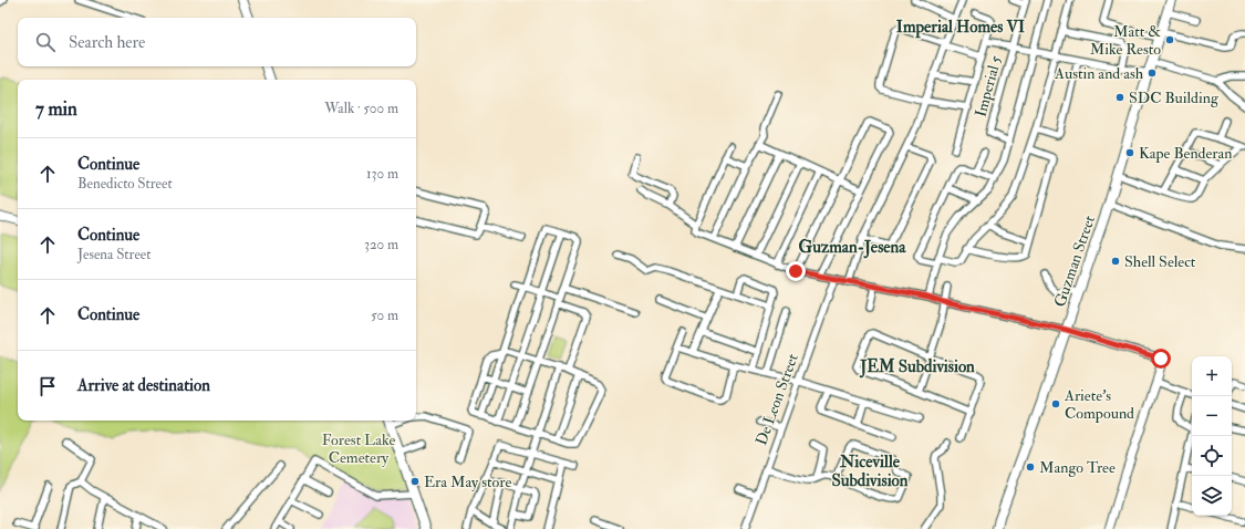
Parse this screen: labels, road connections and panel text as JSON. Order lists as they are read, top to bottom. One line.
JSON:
{"streets":{"main road":["Guzman Street"],"street":["Imperial 5","De Leon Street"]},"districts":["Imperial Homes VI","Guzman-Jesena","JEM Subdivision","Niceville Subdivision"],"parks":["Forest Lake Cemetery"],"places":["Matt & Mike Resto","Austin and ash","SDC Building","Kape Benderan","Shell Select","Ariete's Compound","Mango Tree","Era May store"],"page":{"search":"Search here","heading":["7 min","Walk · 500 m"],"list":[["Continue","Benedicto Street","130 m"],["Continue","Jesena Street","320 m"],["Continue","50 m"],"Arrive at destination"],"map_buttons":["+","−"]}}
